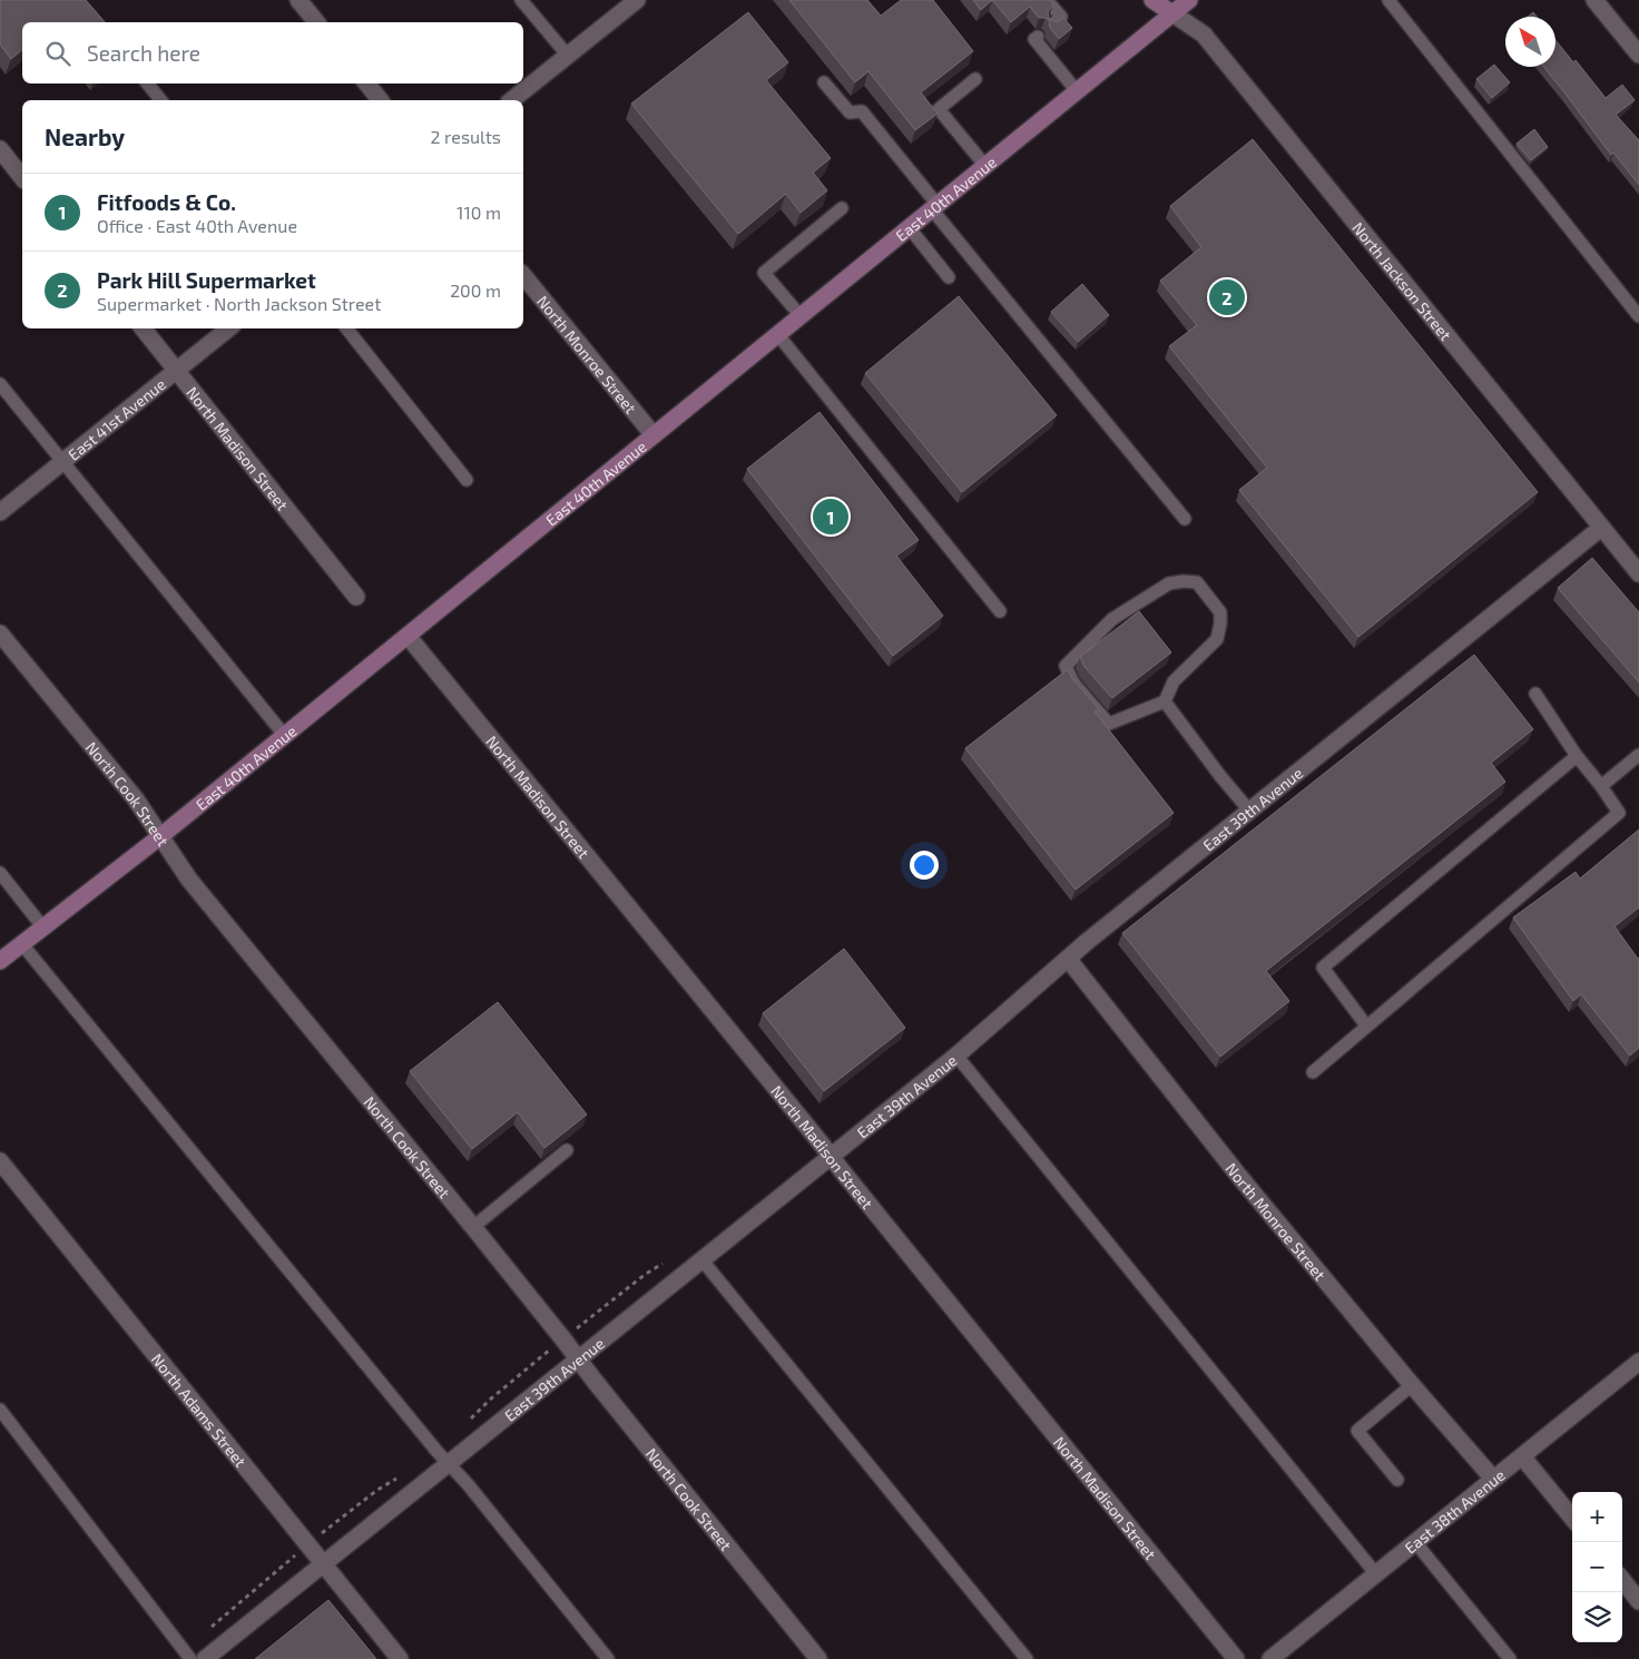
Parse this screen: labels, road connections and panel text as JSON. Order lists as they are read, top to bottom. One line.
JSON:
{"streets":{"street":["East 40th Avenue","North Jackson Street","North Monroe Street","East 41st Avenue","North Madison Street","North Cook Street","East 39th Avenue","North Adams Street","East 38th Avenue"]},"crossings":[["East 40th Avenue","North Jackson Street"],["East 40th Avenue","North Monroe Street"],["East 40th Avenue","North Madison Street"],["East 40th Avenue","North Cook Street"],["North Jackson Street","East 39th Avenue"],["North Monroe Street","East 39th Avenue"],["North Monroe Street","East 38th Avenue"],["East 41st Avenue","North Madison Street"],["North Madison Street","East 39th Avenue"],["North Cook Street","East 39th Avenue"],["East 39th Avenue","North Adams Street"]],"north":"top left","page":{"search":"Search here","heading":["Nearby","2 results"],"list":[{"mark":"1","name":"Fitfoods & Co.","note":"Office · East 40th Avenue","value":"110 m"},{"mark":"2","name":"Park Hill Supermarket","note":"Supermarket · North Jackson Street","value":"200 m"}],"pins":["2","1"],"map_buttons":["+","−"]}}
